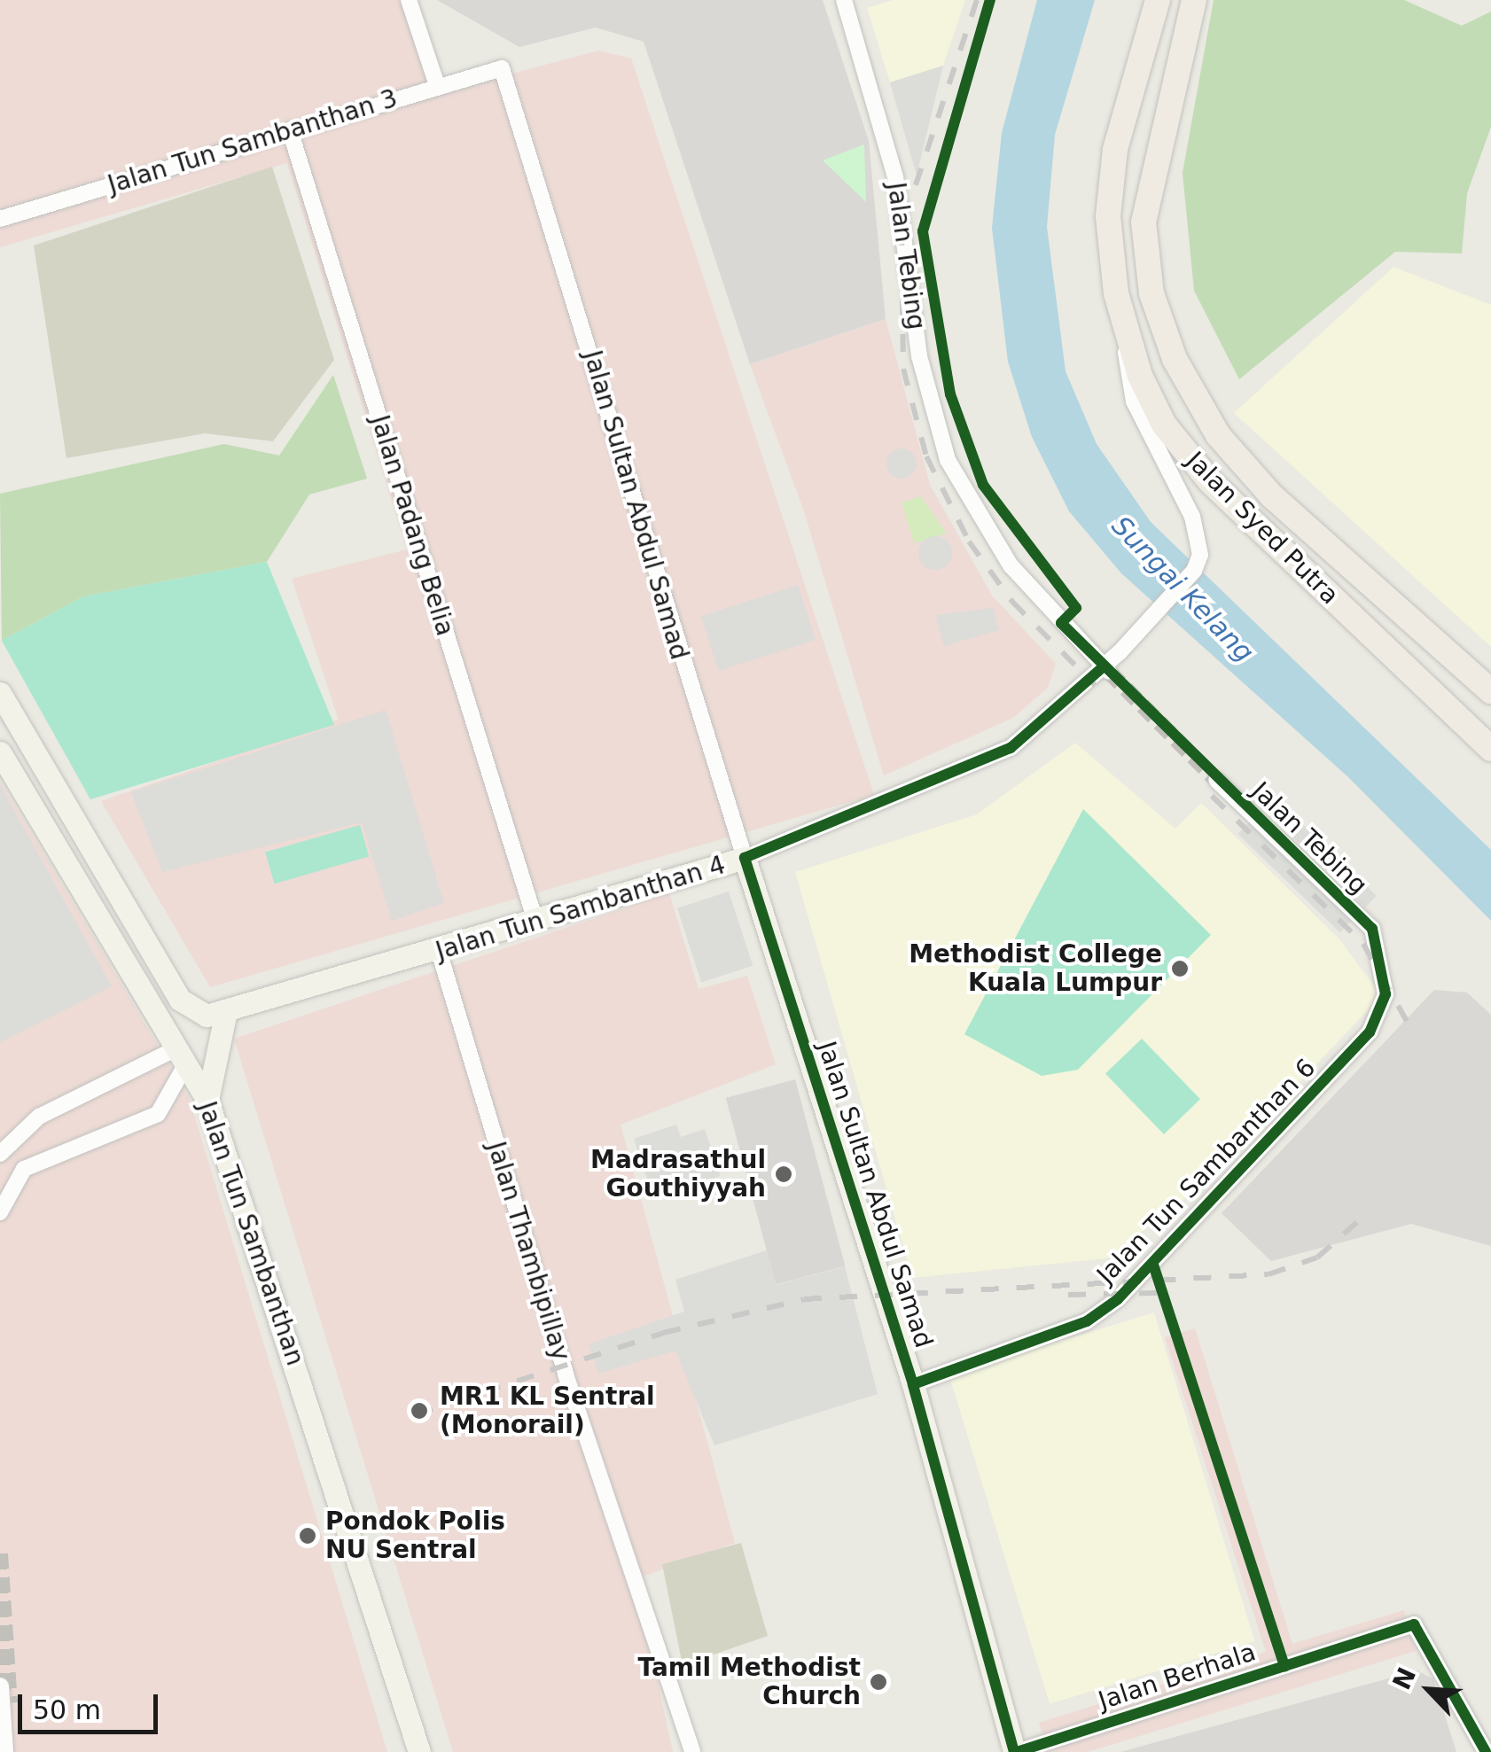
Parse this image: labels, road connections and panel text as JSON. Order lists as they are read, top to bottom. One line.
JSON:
{"streets":{"main road":["Jalan Sultan Abdul Samad","Jalan Syed Putra","Jalan Tun Sambanthan 4","Jalan Tun Sambanthan"],"street":["Jalan Tun Sambanthan 3","Jalan Tebing","Jalan Padang Belia","Jalan Tun Sambanthan 6","Jalan Thambipillay","Jalan Berhala"]},"crossings":[["Jalan Tun Sambanthan 3","Jalan Sultan Abdul Samad"],["Jalan Tun Sambanthan 3","Jalan Padang Belia"],["Jalan Tebing","Jalan Tun Sambanthan 4"],["Jalan Tebing","Jalan Tun Sambanthan 6"],["Jalan Sultan Abdul Samad","Jalan Tun Sambanthan 4"],["Jalan Sultan Abdul Samad","Jalan Tun Sambanthan 6"],["Jalan Sultan Abdul Samad","Jalan Berhala"],["Jalan Padang Belia","Jalan Tun Sambanthan 4"],["Jalan Syed Putra","Jalan Tun Sambanthan 4"],["Jalan Tun Sambanthan 4","Jalan Thambipillay"]],"water":["Sungai Kelang"],"places":["Methodist College Kuala Lumpur","Madrasathul Gouthiyyah","MR1 KL Sentral (Monorail)","Pondok Polis NU Sentral","Tamil Methodist Church"],"scale_bar":"50 m","north":"top left"}
